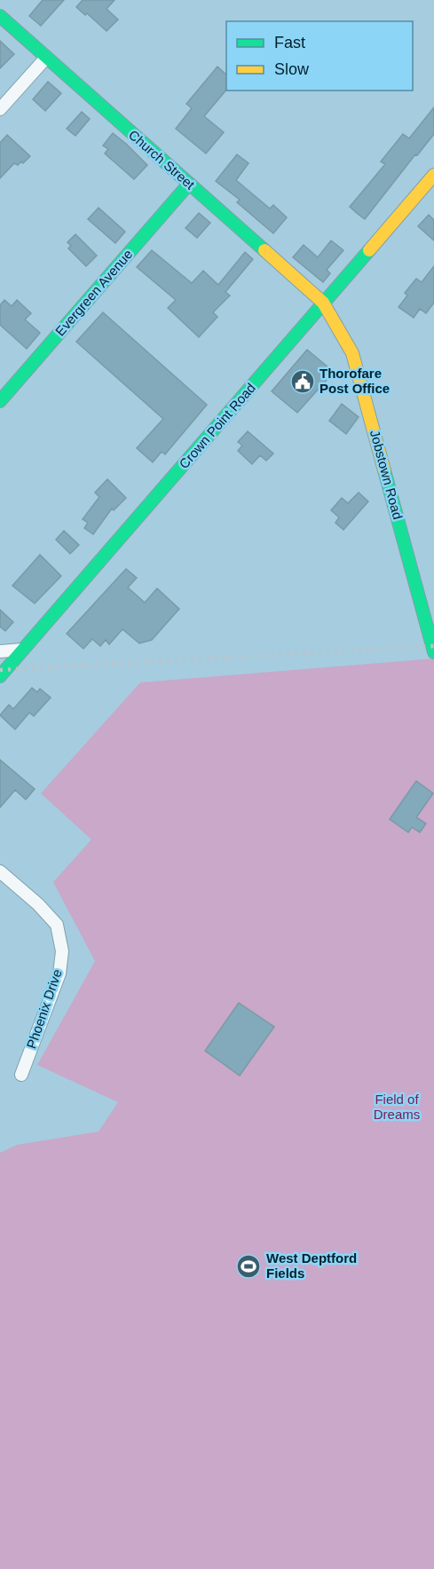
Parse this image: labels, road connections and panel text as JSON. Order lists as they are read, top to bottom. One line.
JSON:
{"streets":{"street":["Church Street","Evergreen Avenue","Crown Point Road","Jobstown Road","Phoenix Drive"]},"crossings":[["Church Street","Evergreen Avenue"],["Church Street","Crown Point Road"],["Church Street","Jobstown Road"],["Crown Point Road","Jobstown Road"]],"parks":["Field of Dreams"],"places":{"public building":["Thorofare Post Office"],"sports":["West Deptford Fields"]},"legend":["Fast","Slow"]}
